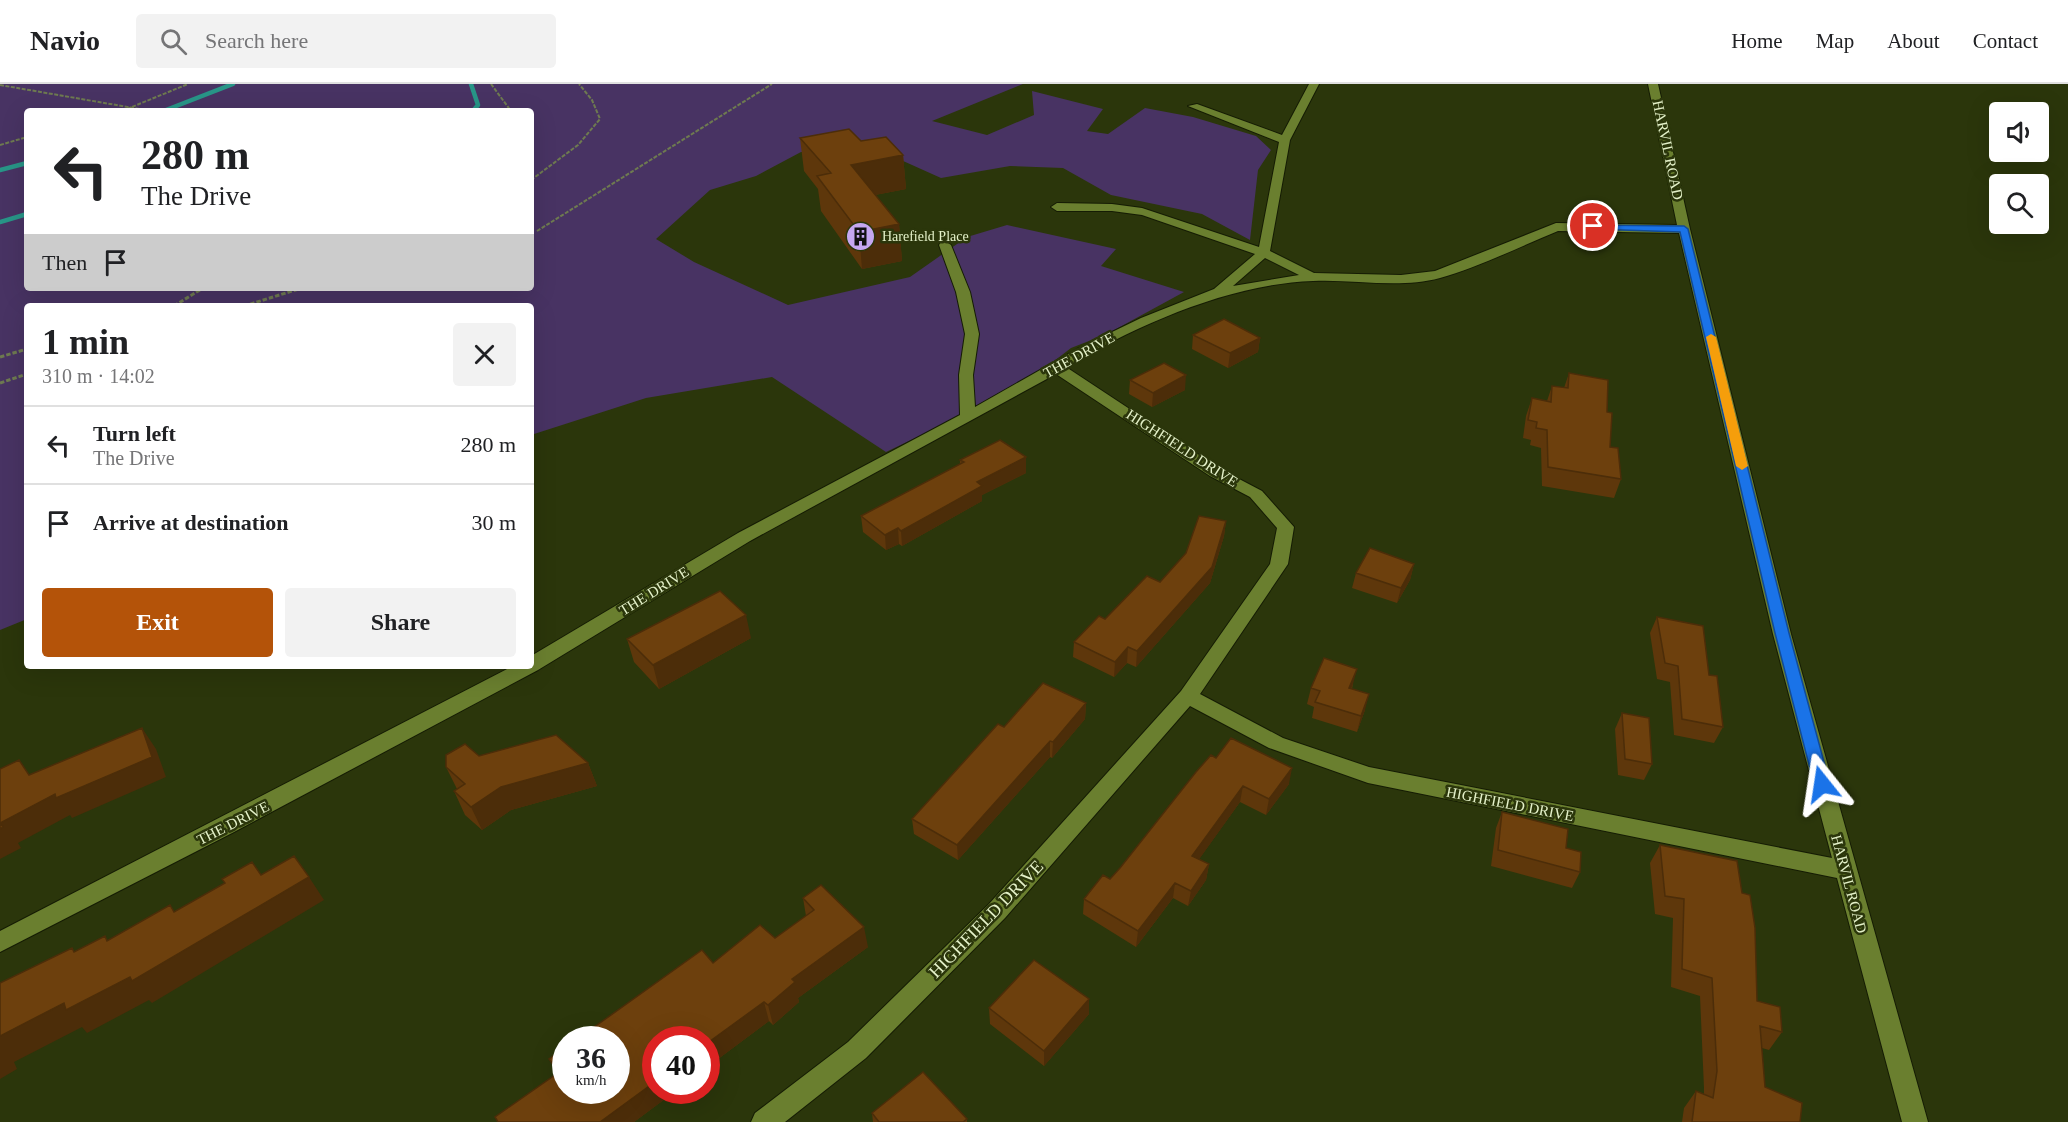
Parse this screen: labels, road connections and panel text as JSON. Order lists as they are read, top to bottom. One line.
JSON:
{"streets":{"street":["HARVIL ROAD","THE DRIVE","HIGHFIELD DRIVE"]},"crossings":[["HARVIL ROAD","THE DRIVE"],["HARVIL ROAD","HIGHFIELD DRIVE"],["THE DRIVE","HIGHFIELD DRIVE"]],"places":{"building":["Harefield Place"]},"page":{"header":"Navio","search":"Search here","nav":["Home","Map","About","Contact"],"turn":["280 m","The Drive"],"then":"Then","heading":["1 min","310 m · 14:02"],"list":[{"name":"Turn left","note":"The Drive","value":"280 m"},{"name":"Arrive at destination","value":"30 m"}],"buttons":["Exit","Share"],"speed":"36 km/h","limit":"40"}}
